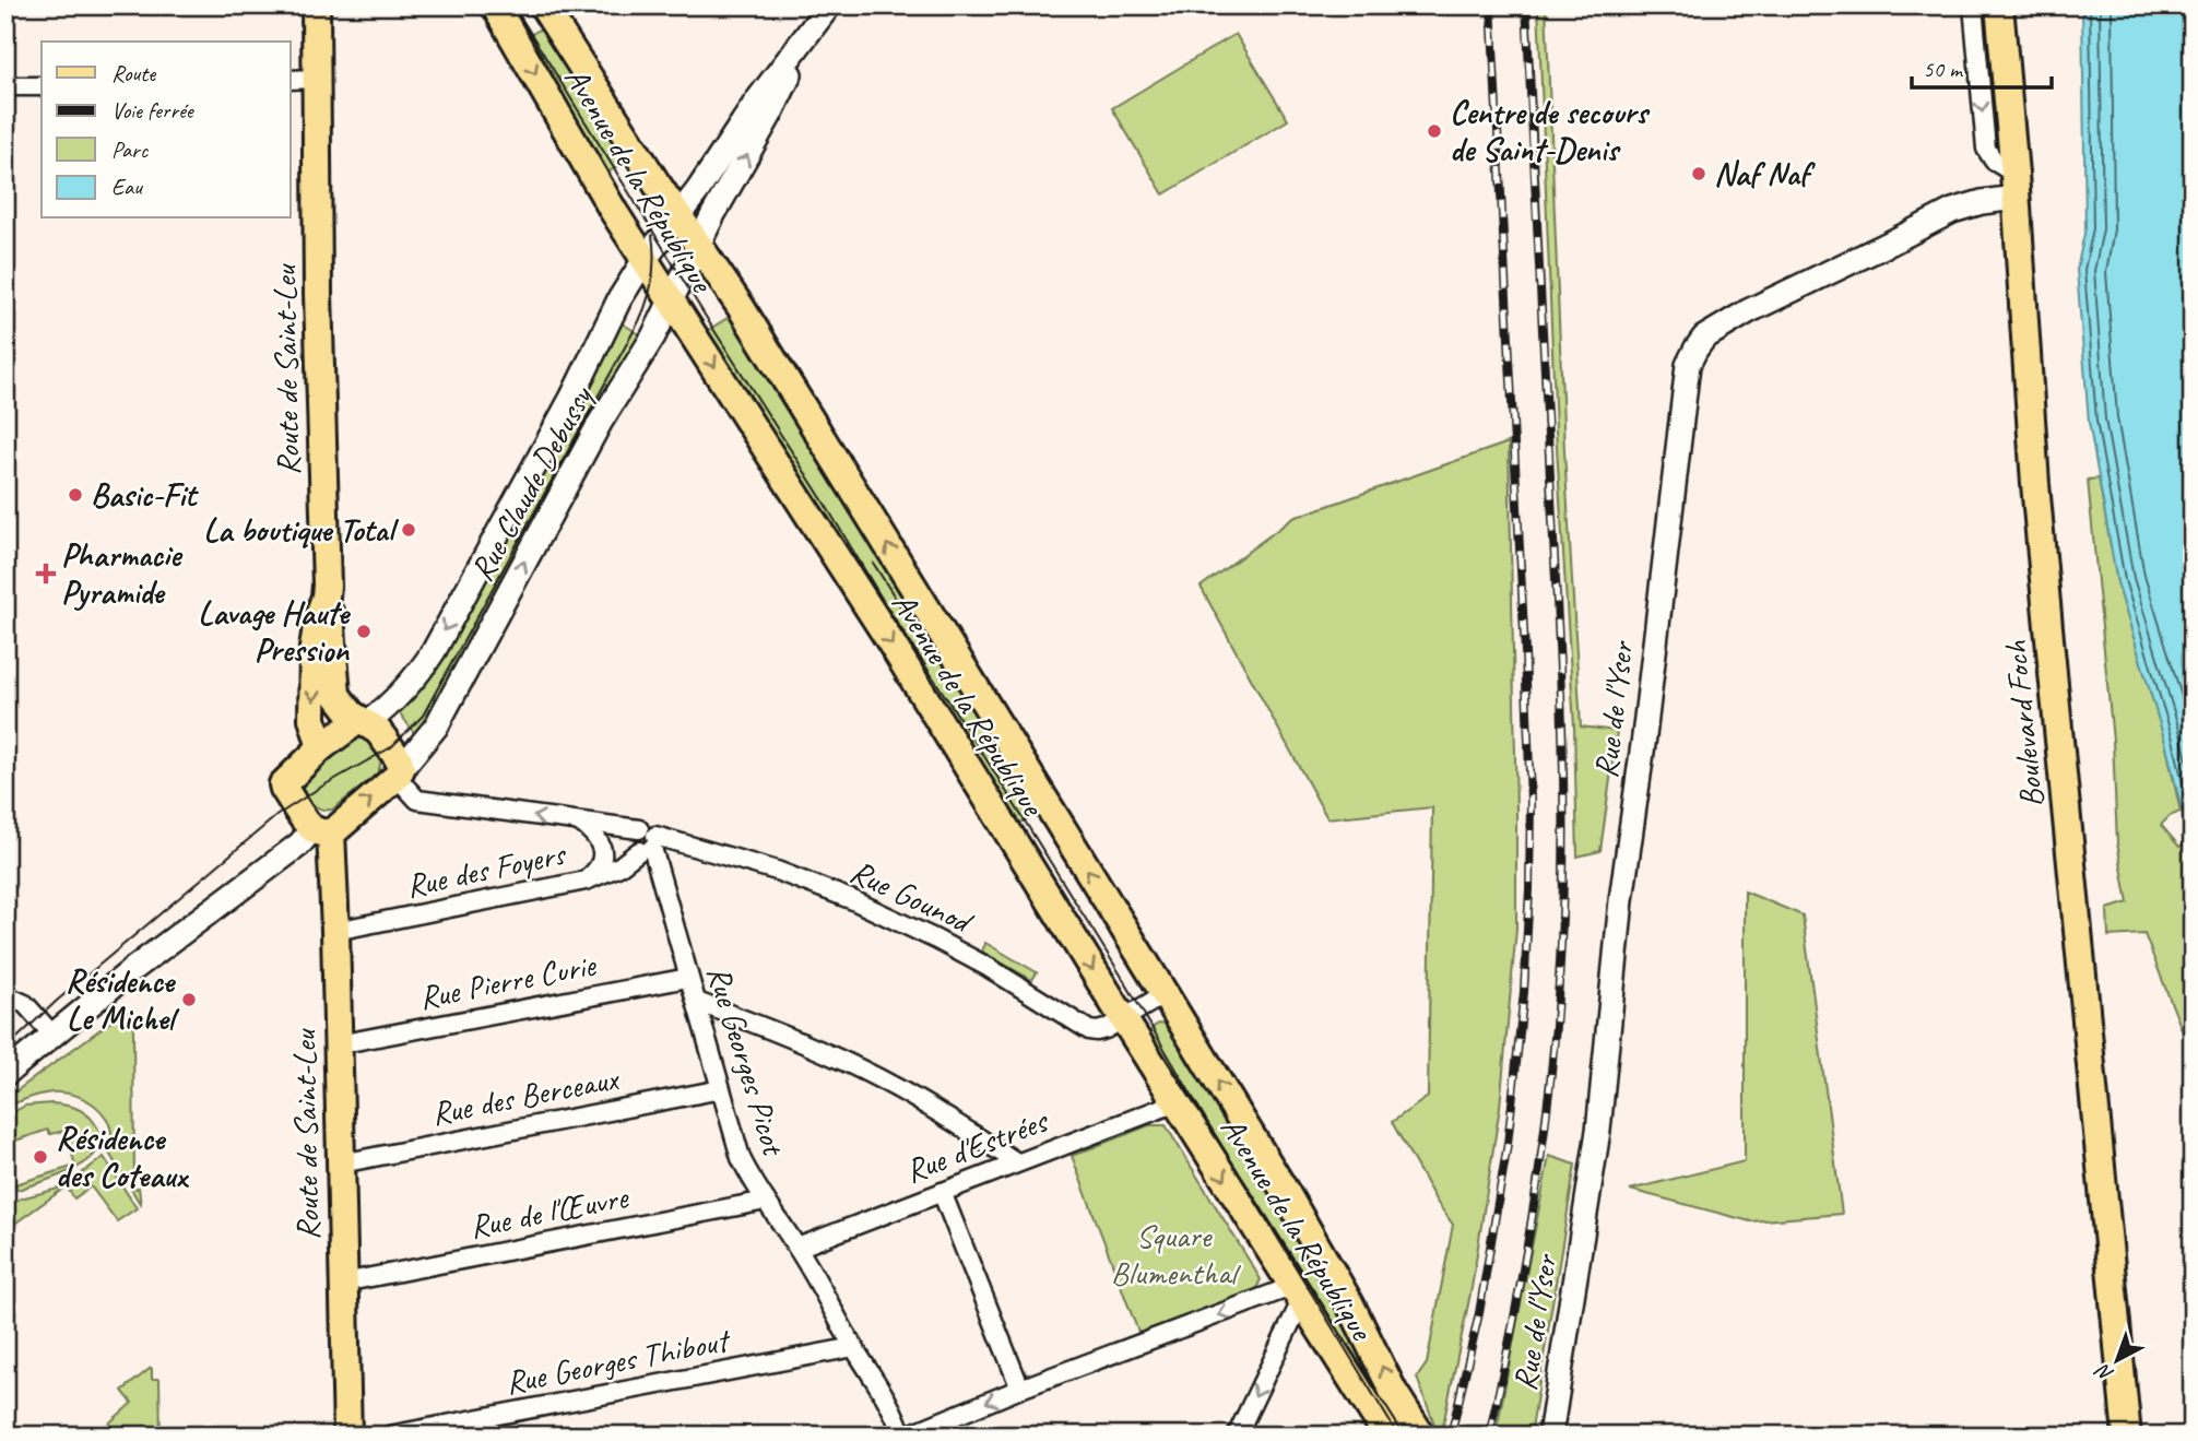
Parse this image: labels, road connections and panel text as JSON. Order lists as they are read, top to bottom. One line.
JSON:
{"streets":{"main road":["Avenue de la République","Route de Saint-Leu","Boulevard Foch"],"street":["Rue Claude Debussy","Rue de l'Yser","Rue des Foyers","Rue Gounod","Rue Pierre Curie","Rue Georges Picot","Rue des Berceaux","Rue d'Estrées","Rue de l'Œuvre","Rue Georges Thibout"]},"crossings":[["Avenue de la République","Rue Claude Debussy"],["Avenue de la République","Rue Gounod"],["Avenue de la République","Rue d'Estrées"],["Route de Saint-Leu","Rue Claude Debussy"],["Route de Saint-Leu","Rue des Foyers"],["Route de Saint-Leu","Rue Gounod"],["Route de Saint-Leu","Rue Pierre Curie"],["Route de Saint-Leu","Rue des Berceaux"],["Route de Saint-Leu","Rue de l'Œuvre"],["Rue Claude Debussy","Rue Gounod"],["Rue de l'Yser","Boulevard Foch"],["Rue des Foyers","Rue Gounod"],["Rue des Foyers","Rue Georges Picot"],["Rue Gounod","Rue Georges Picot"],["Rue Pierre Curie","Rue Georges Picot"],["Rue Georges Picot","Rue des Berceaux"],["Rue Georges Picot","Rue d'Estrées"],["Rue Georges Picot","Rue de l'Œuvre"],["Rue Georges Picot","Rue Georges Thibout"]],"parks":["Square Blumenthal"],"places":{"other":["Centre de secours de Saint-Denis","Naf Naf","Basic-Fit","La boutique Total","Lavage Haute Pression","Résidence Le Michel","Résidence des Coteaux"],"health":["Pharmacie Pyramide"]},"legend":["Route","Voie ferrée","Parc","Eau"],"scale_bar":"50 m","north":"bottom left"}
